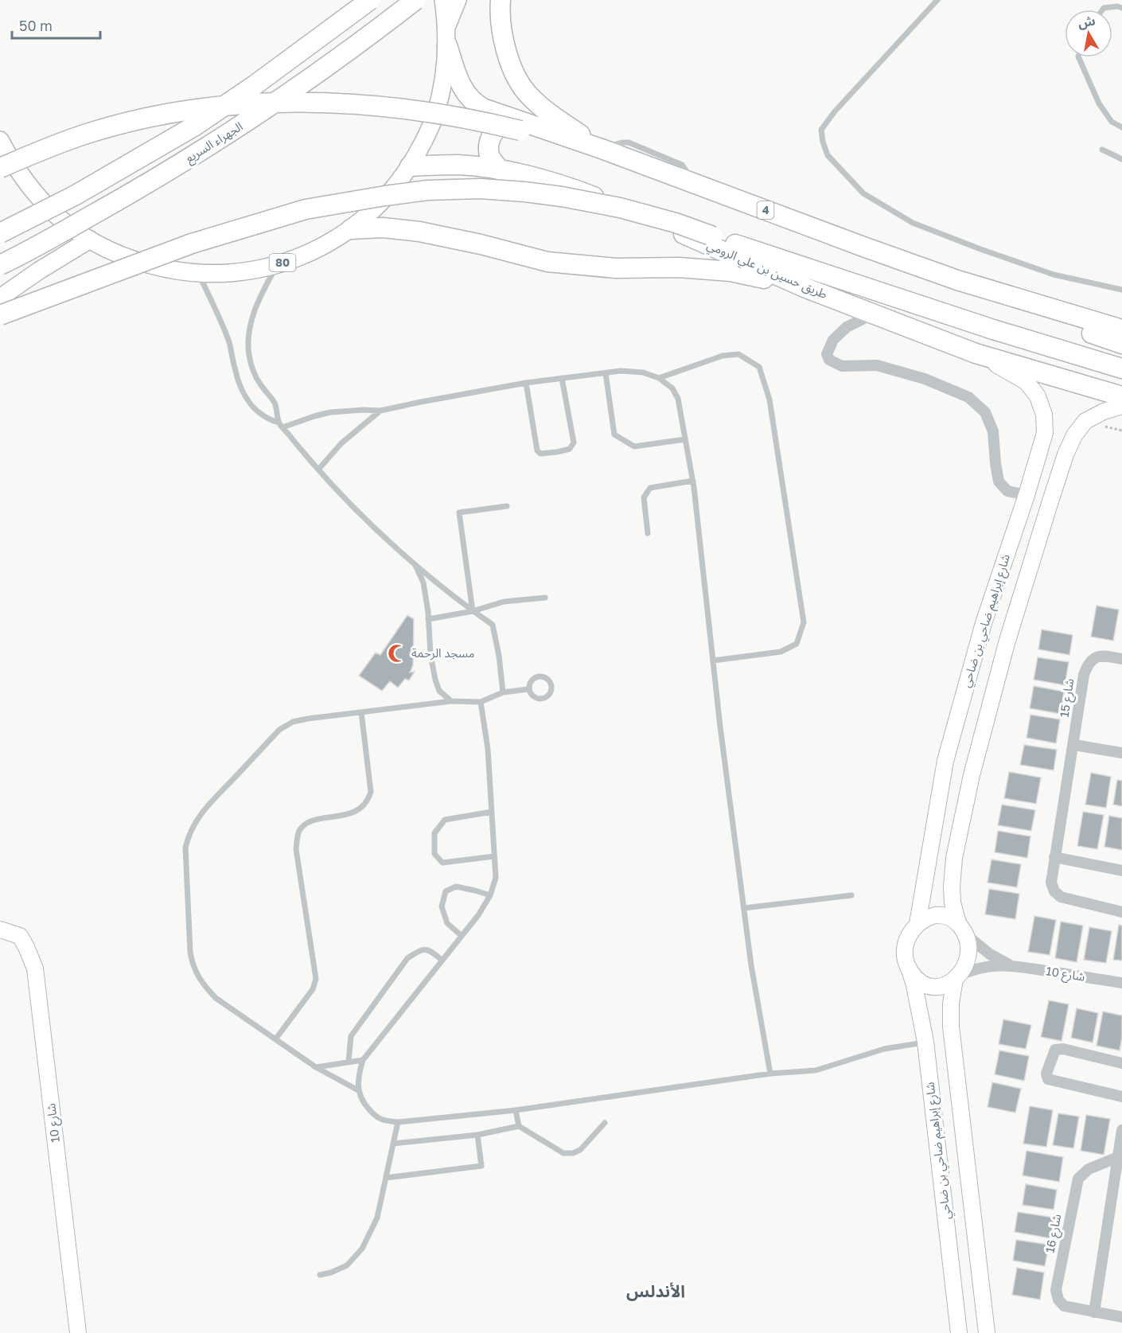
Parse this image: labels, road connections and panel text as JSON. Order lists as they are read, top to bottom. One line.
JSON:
{"streets":{"highway":["الجهراء السريع","4","طريق حسين بن علي الرومي"],"main road":["80"],"street":["شارع إبراهيم ضاحي بن ضاحي","شارع 15","شارع 10","شارع 16"]},"crossings":[["4","80"],["80","طريق حسين بن علي الرومي"],["طريق حسين بن علي الرومي","شارع إبراهيم ضاحي بن ضاحي"],["شارع إبراهيم ضاحي بن ضاحي","شارع 10"]],"districts":["الأندلس"],"places":{"mosque":["مسجد الرحمة"]},"scale_bar":"50 m","north":"top"}
